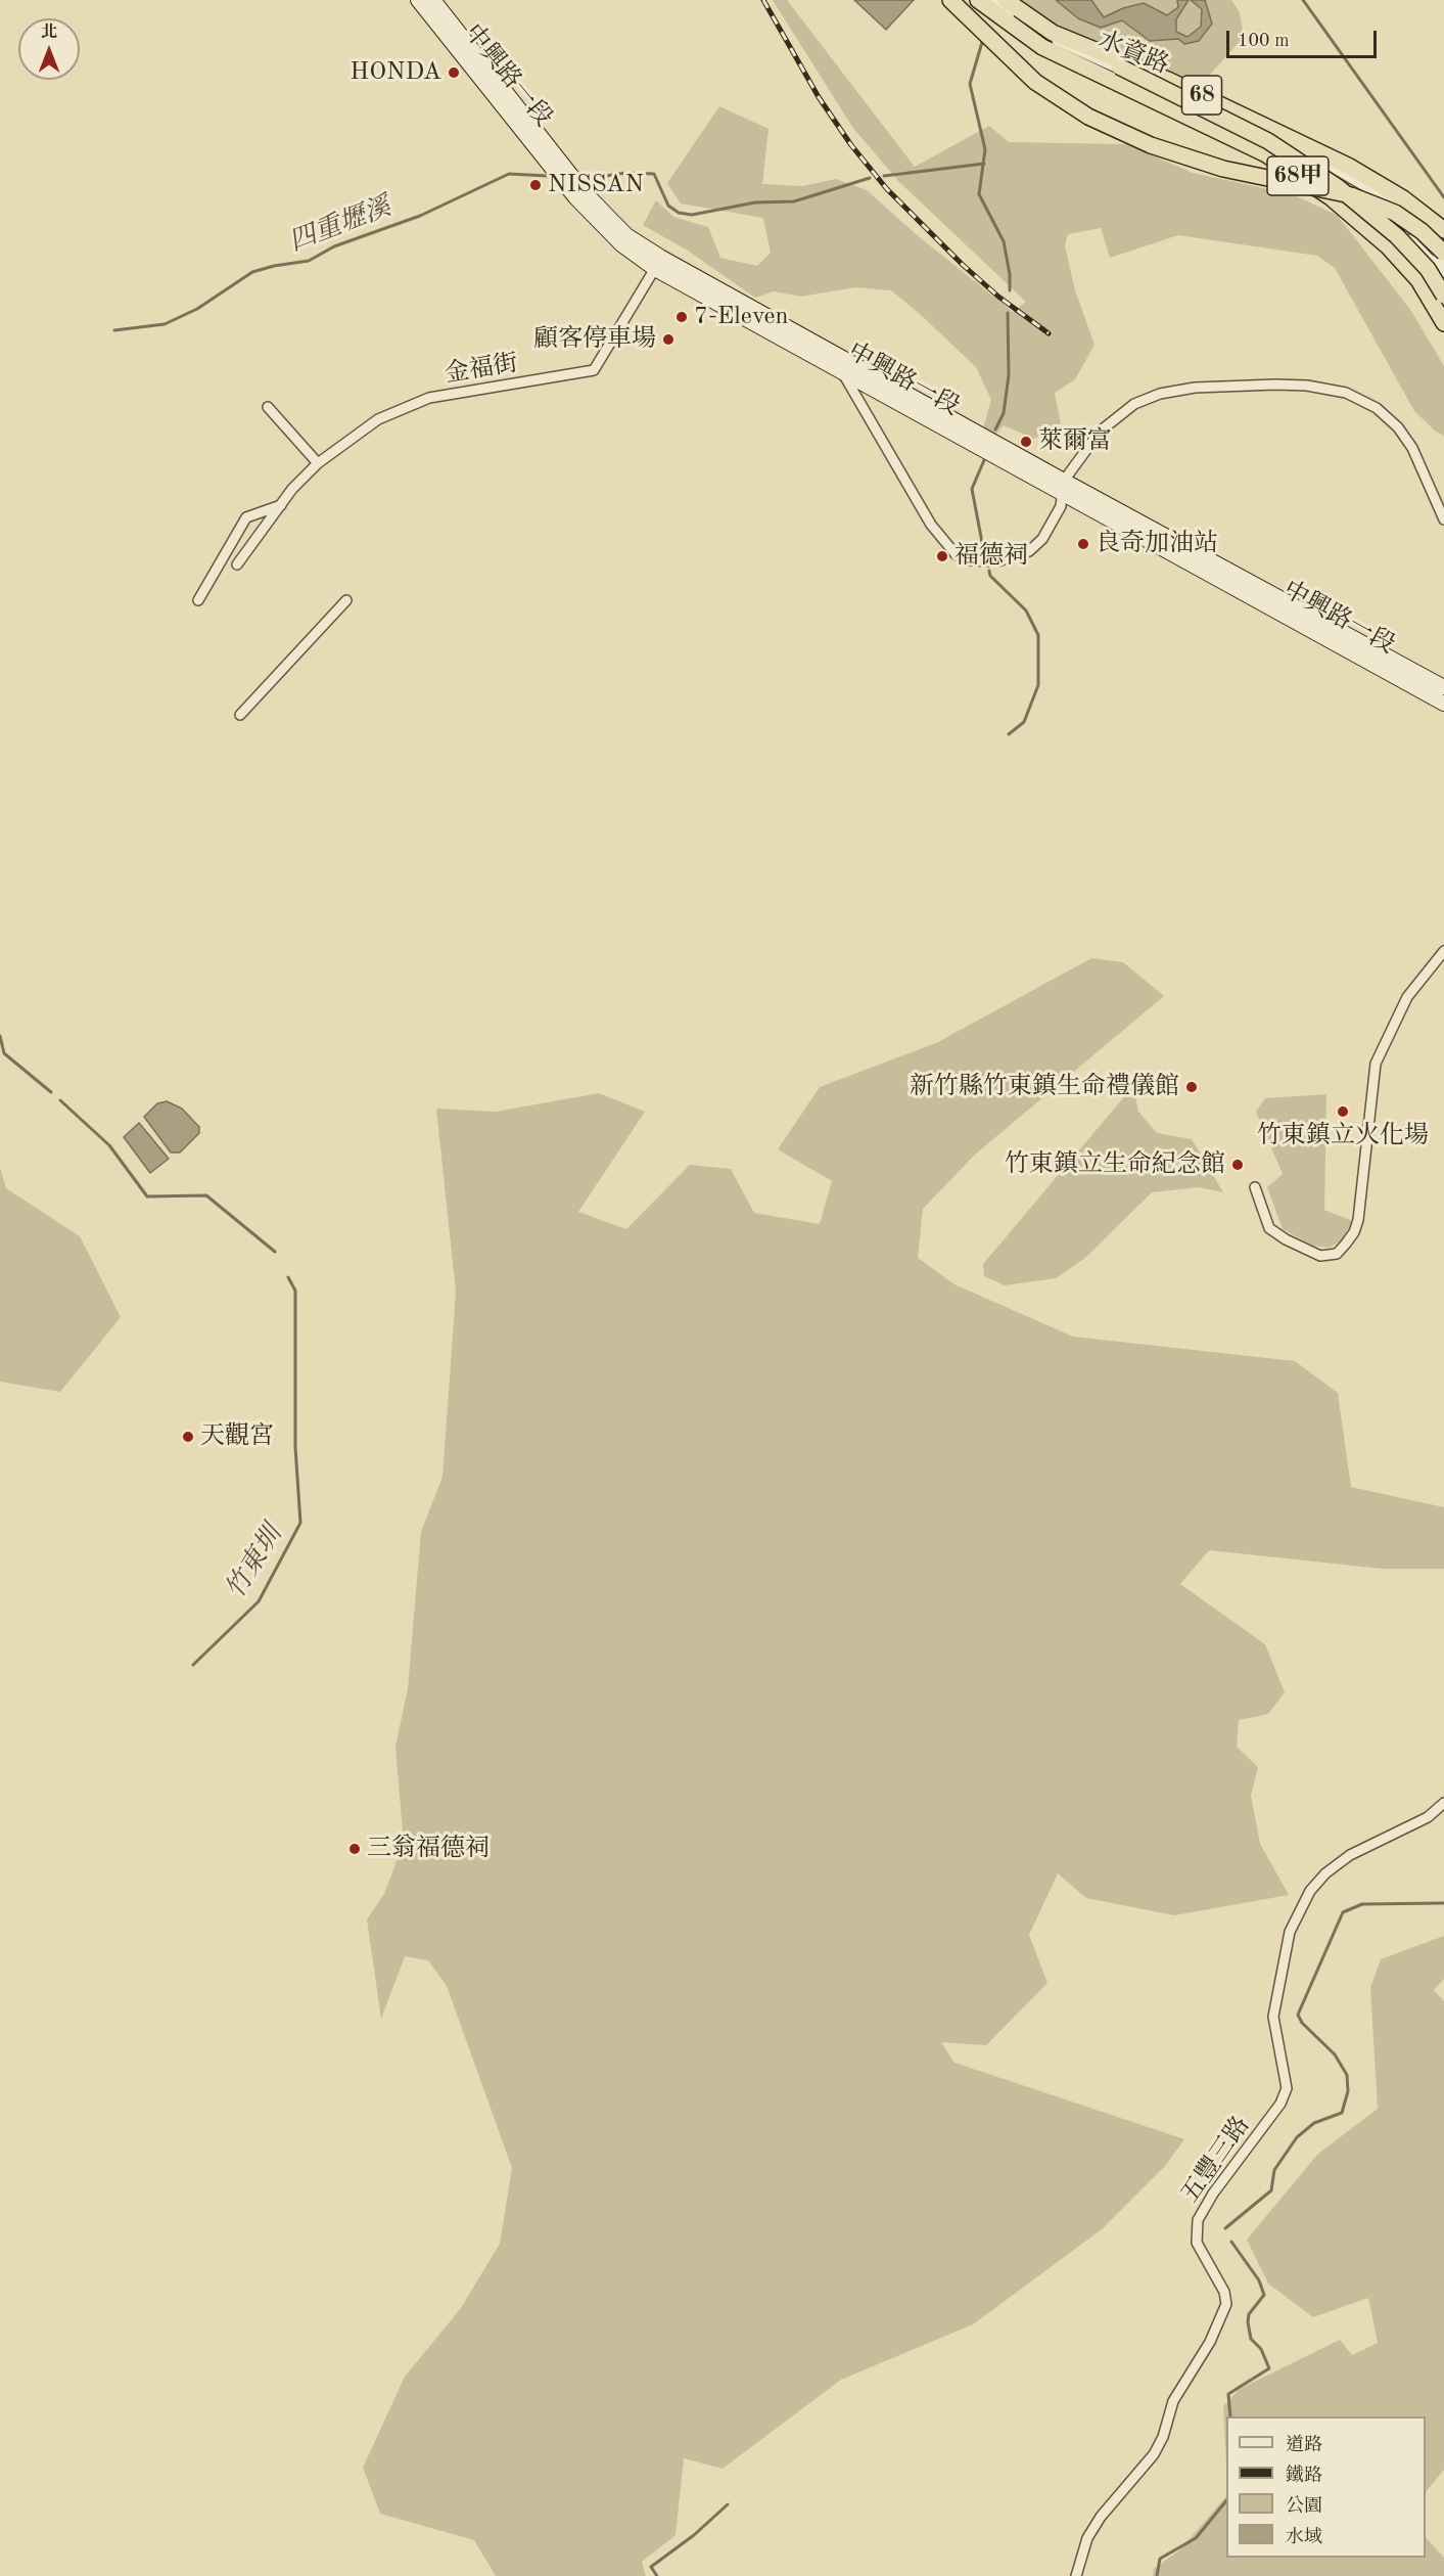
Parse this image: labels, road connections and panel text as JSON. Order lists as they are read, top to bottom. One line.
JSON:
{"streets":{"highway":["68","68甲"],"main road":["中興路一段"],"street":["水資路","金福街","五豐三路"]},"crossings":[["中興路一段","金福街"],["68","68甲"]],"water":["四重壢溪","竹東圳"],"places":["HONDA","NISSAN","7-Eleven","顧客停車場","萊爾富","良奇加油站","福德祠","新竹縣竹東鎮生命禮儀館","竹東鎮立火化場","竹東鎮立生命紀念館","天觀宮","三翁福德祠"],"legend":["道路","鐵路","公園","水域"],"scale_bar":"100 m","north":"top"}
